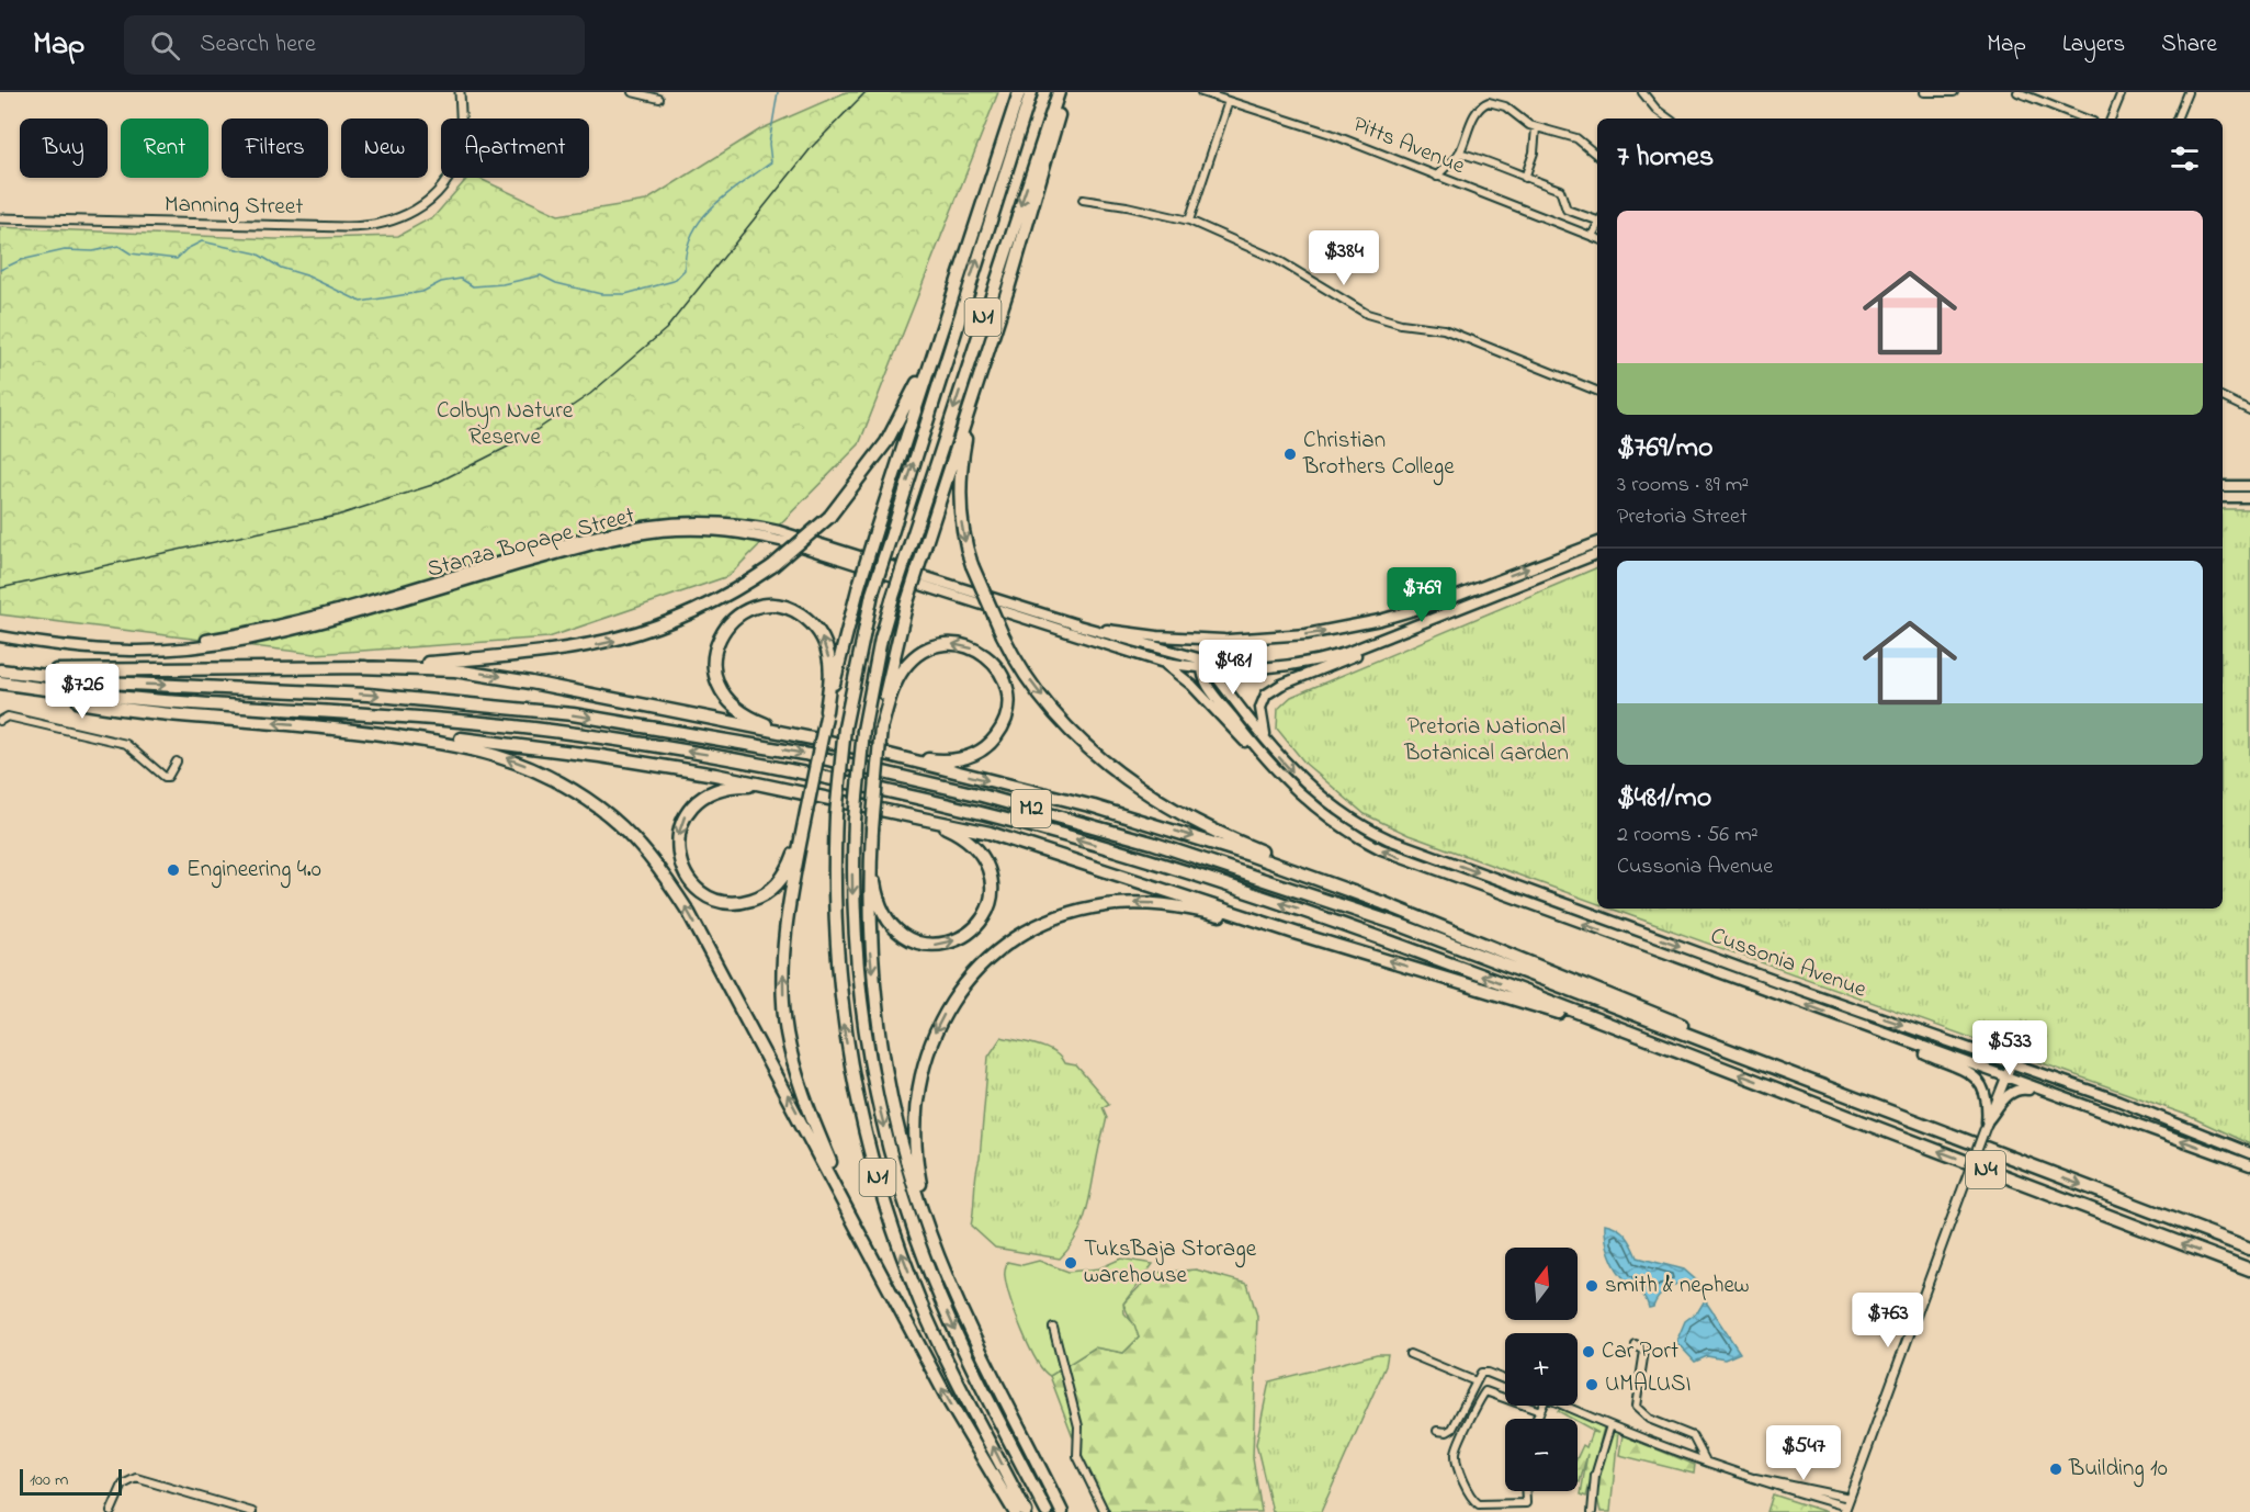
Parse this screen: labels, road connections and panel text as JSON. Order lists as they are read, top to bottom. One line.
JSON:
{"streets":{"highway":["N1","M2","N4"],"main road":["Stanza Bopape Street","Cussonia Avenue"],"street":["Pitts Avenue","Manning Street"]},"crossings":[["Stanza Bopape Street","Cussonia Avenue"],["M2","N4"]],"parks":["Colbyn Nature Reserve","Pretoria National Botanical Garden"],"places":["Christian Brothers College","Engineering 4.0","TuksBaja Storage warehouse","smith & nephew","Car Port","UMALUSI","Building 10"],"scale_bar":"100 m","north":"top","page":{"header":"Map","search":"Search here","nav":["Map","Layers","Share"],"chip":["Buy","Rent","Filters","New","Apartment"],"heading":"7 homes","list":[{"name":"$769/mo","note":"3 rooms · 89 m² · Pretoria Street"},{"name":"$481/mo","note":"2 rooms · 56 m² · Cussonia Avenue"}],"price":["$384","$769","$481","$726","$533","$763","$547"],"map_buttons":["+","−"],"scale":"100 m"}}
